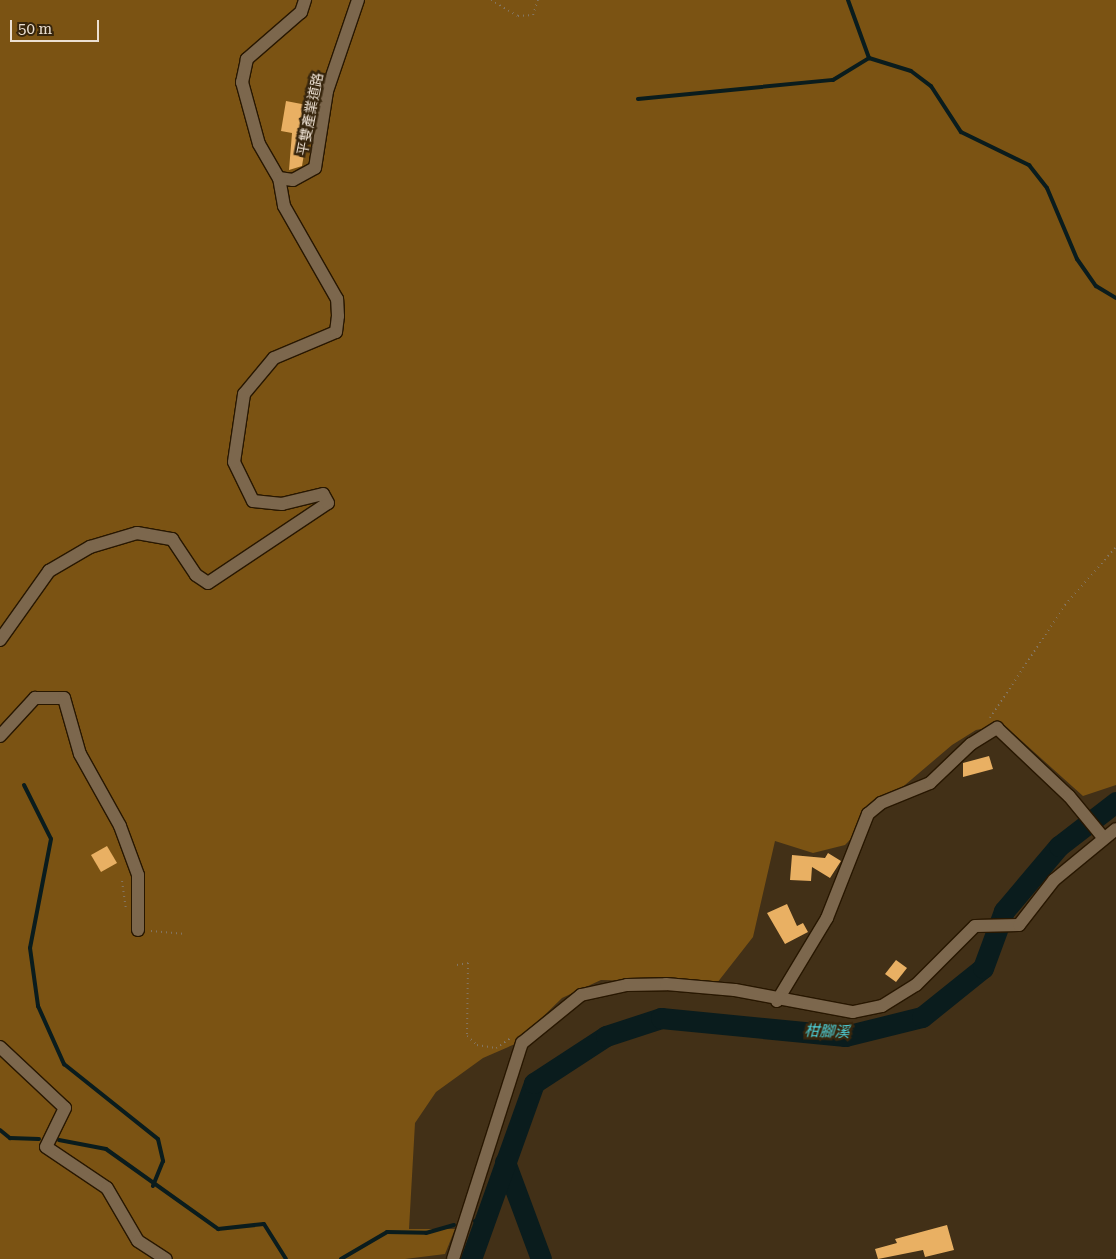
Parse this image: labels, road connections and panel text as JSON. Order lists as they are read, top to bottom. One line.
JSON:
{"streets":{"street":["平雙產業道路"]},"water":["柑腳溪"],"scale_bar":"50 m"}
